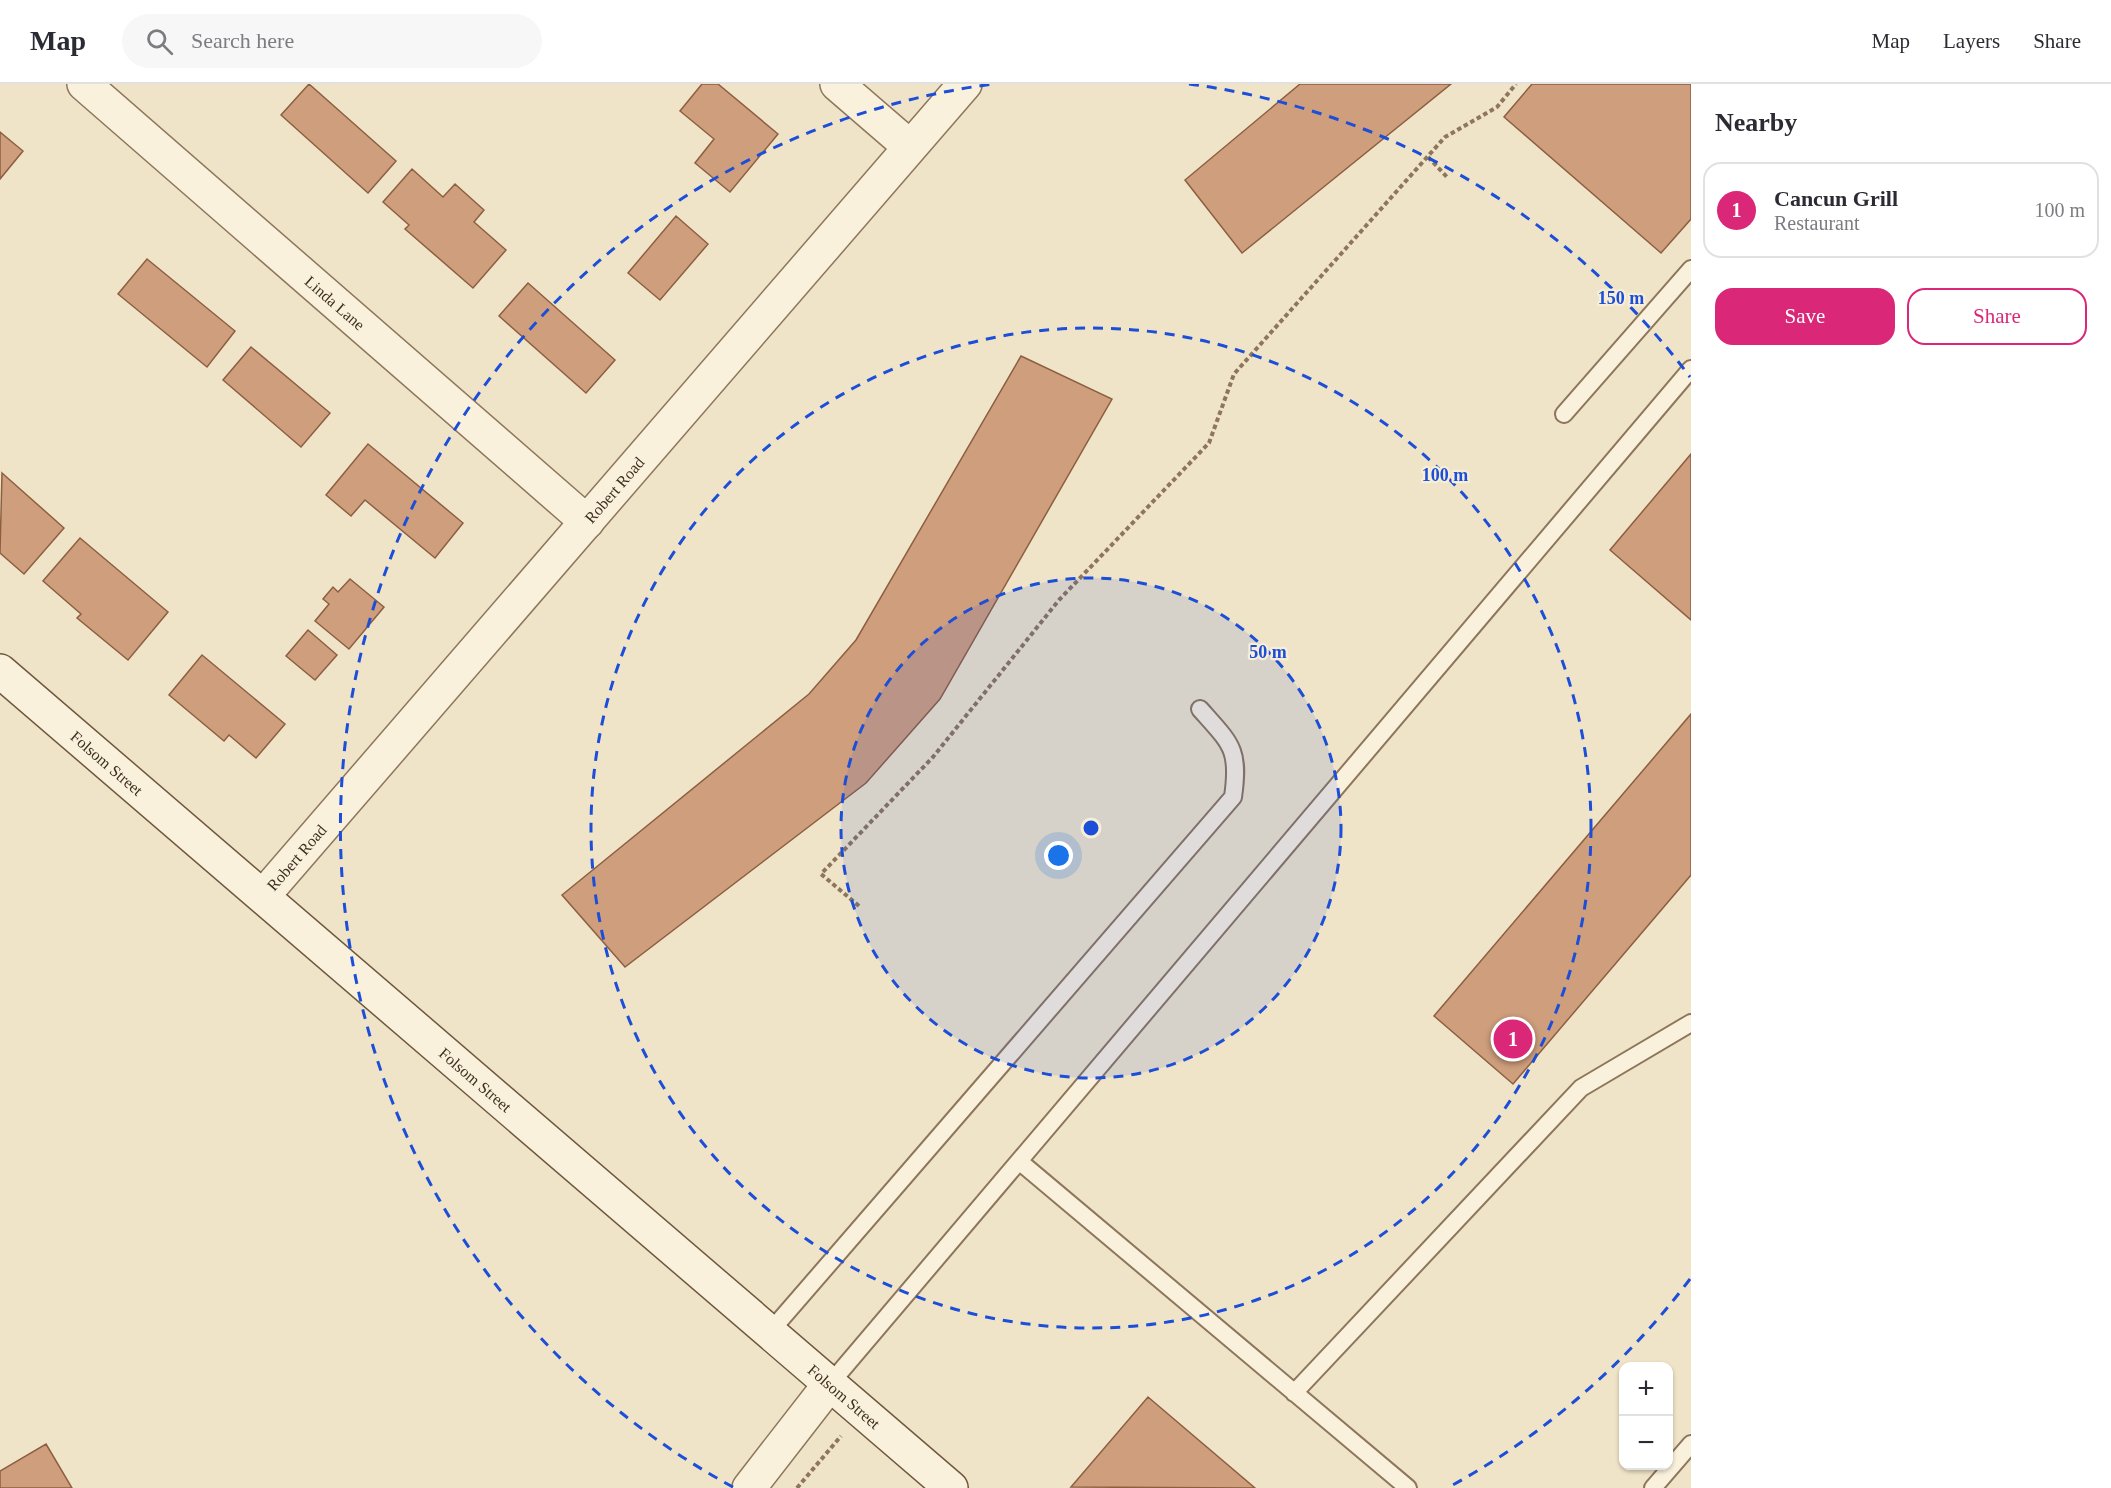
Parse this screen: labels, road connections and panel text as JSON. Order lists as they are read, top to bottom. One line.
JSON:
{"streets":{"street":["Linda Lane","Robert Road","Folsom Street"]},"crossings":[["Linda Lane","Robert Road"],["Robert Road","Folsom Street"]],"page":{"header":"Map","search":"Search here","nav":["Map","Layers","Share"],"heading":"Nearby","list":[{"mark":"1","name":"Cancun Grill","note":"Restaurant","value":"100 m"}],"buttons":["Save","Share"],"pins":"1","map_buttons":["+","−"]},"rings":["150 m","100 m","50 m"]}
